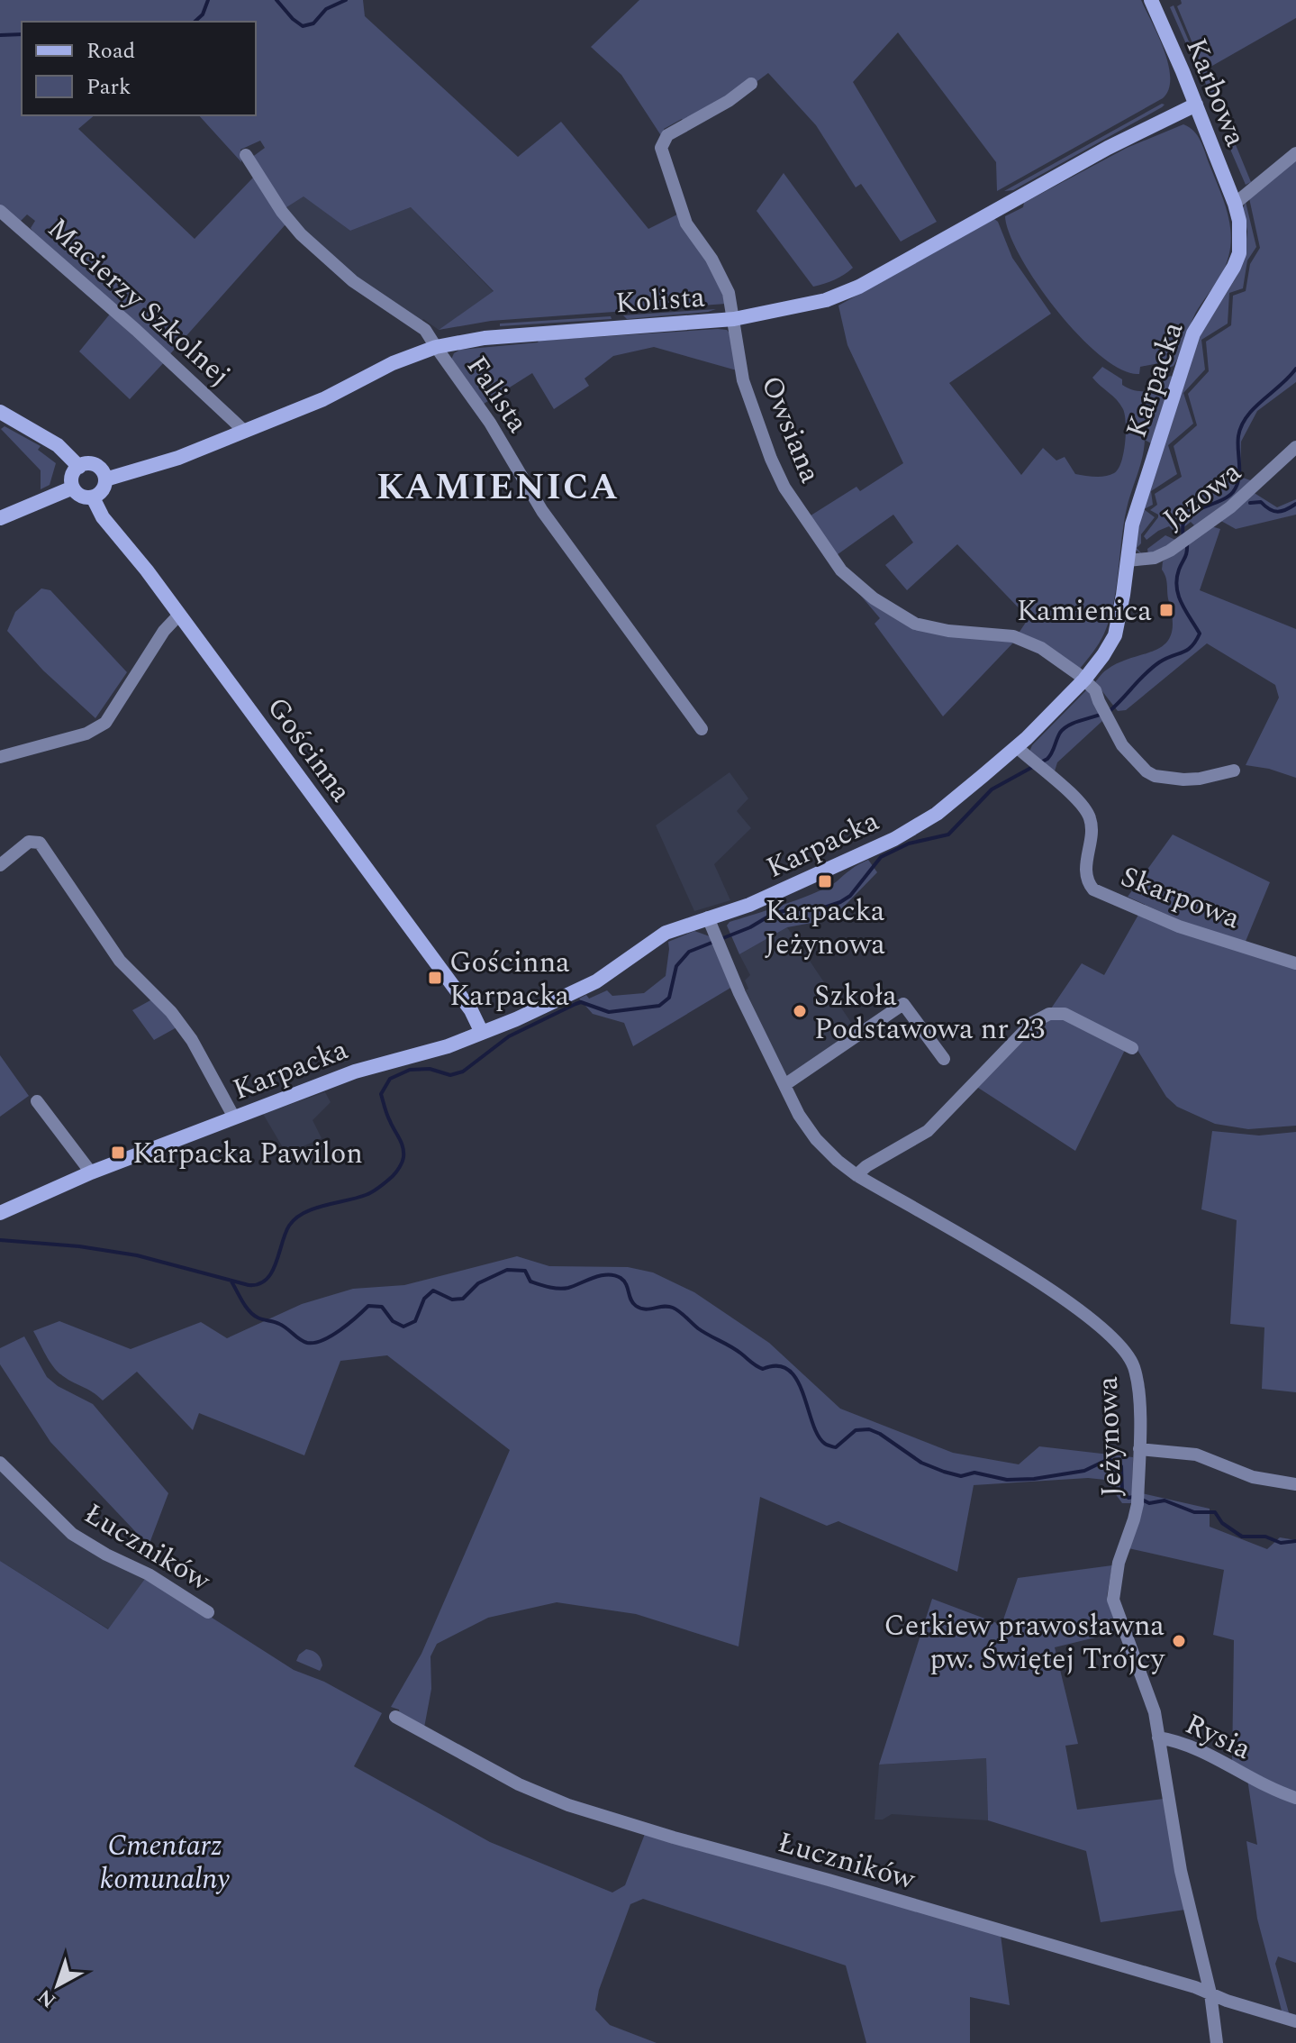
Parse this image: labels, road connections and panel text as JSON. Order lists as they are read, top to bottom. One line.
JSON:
{"streets":{"street":["Karbowa","Kolista","Macierzy Szkolnej","Karpacka","Falista","Owsiana","Jazowa","Gościnna","Skarpowa","Jeżynowa","Łuczników","Rysia"]},"crossings":[["Karbowa","Kolista"],["Karbowa","Karpacka"],["Kolista","Macierzy Szkolnej"],["Kolista","Falista"],["Kolista","Owsiana"],["Kolista","Gościnna"],["Karpacka","Owsiana"],["Karpacka","Jazowa"],["Karpacka","Gościnna"],["Karpacka","Skarpowa"],["Karpacka","Jeżynowa"],["Jeżynowa","Łuczników"],["Jeżynowa","Rysia"]],"districts":["KAMIENICA"],"parks":["Cmentarz komunalny"],"places":{"transit":["Kamienica","Karpacka Jeżynowa","Gościnna Karpacka","Karpacka Pawilon"],"other":["Szkoła Podstawowa nr 23","Cerkiew prawosławna pw. Świętej Trójcy"]},"legend":["Road","Park"],"north":"bottom left"}
